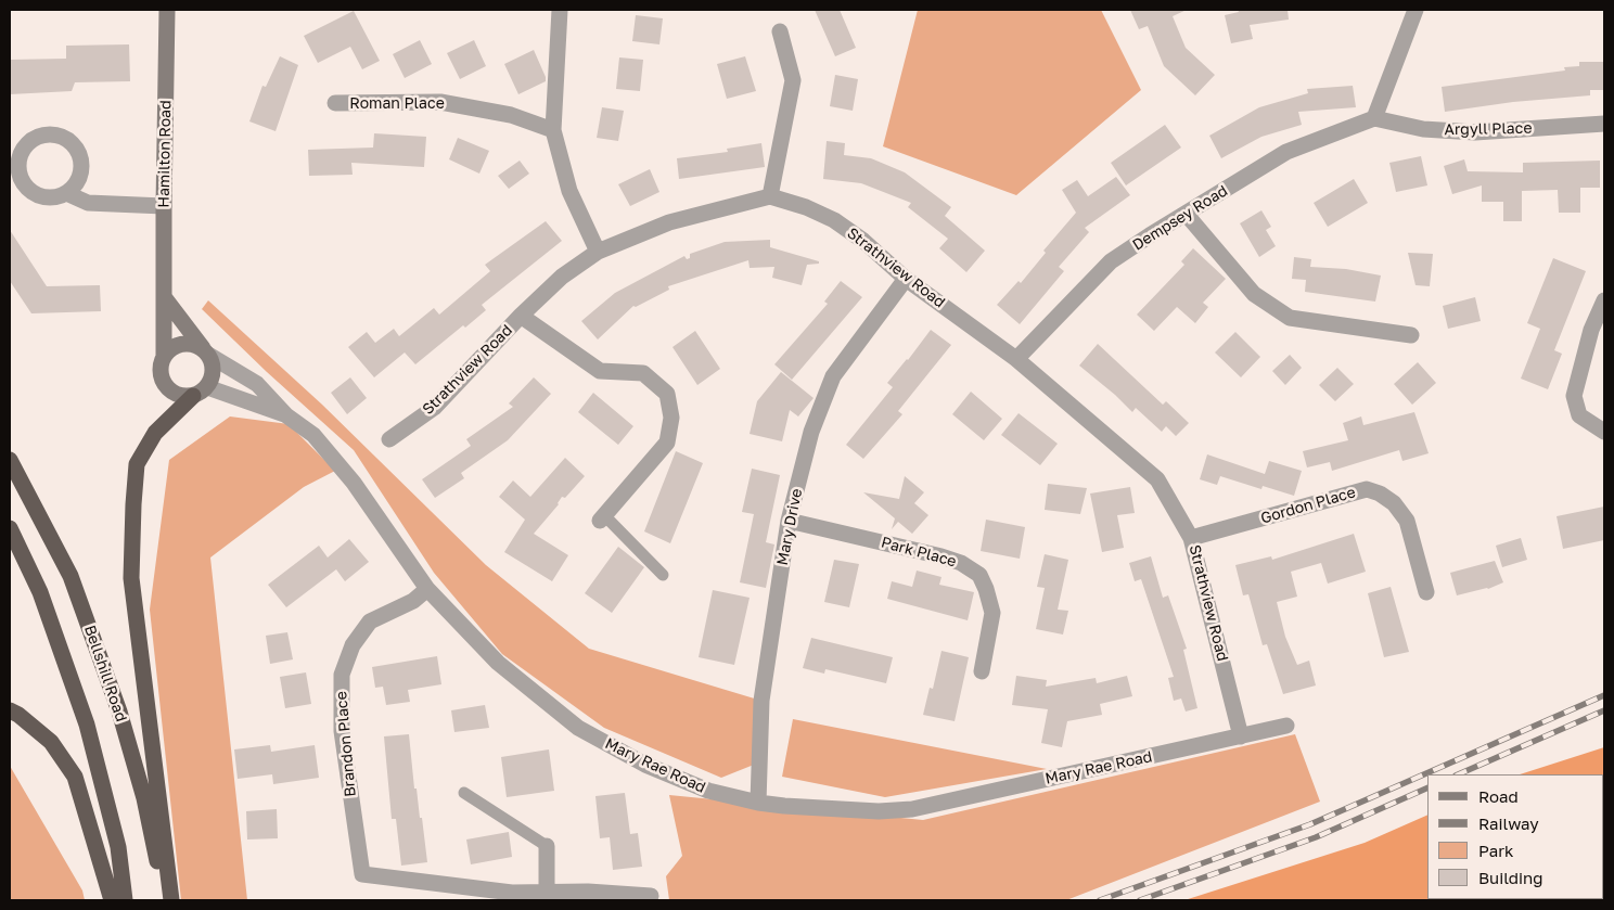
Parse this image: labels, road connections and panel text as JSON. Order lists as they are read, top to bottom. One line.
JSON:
{"streets":{"highway":["Bellshill Road"],"main road":["Hamilton Road"],"street":["Roman Place","Argyll Place","Dempsey Road","Strathview Road","Gordon Place","Mary Drive","Park Place","Brandon Place","Mary Rae Road"]},"crossings":[["Argyll Place","Dempsey Road"],["Hamilton Road","Mary Rae Road"],["Dempsey Road","Strathview Road"],["Strathview Road","Gordon Place"],["Strathview Road","Mary Drive"],["Strathview Road","Mary Rae Road"],["Mary Drive","Park Place"],["Mary Drive","Mary Rae Road"],["Brandon Place","Mary Rae Road"]],"legend":["Road","Railway","Park","Building"]}
